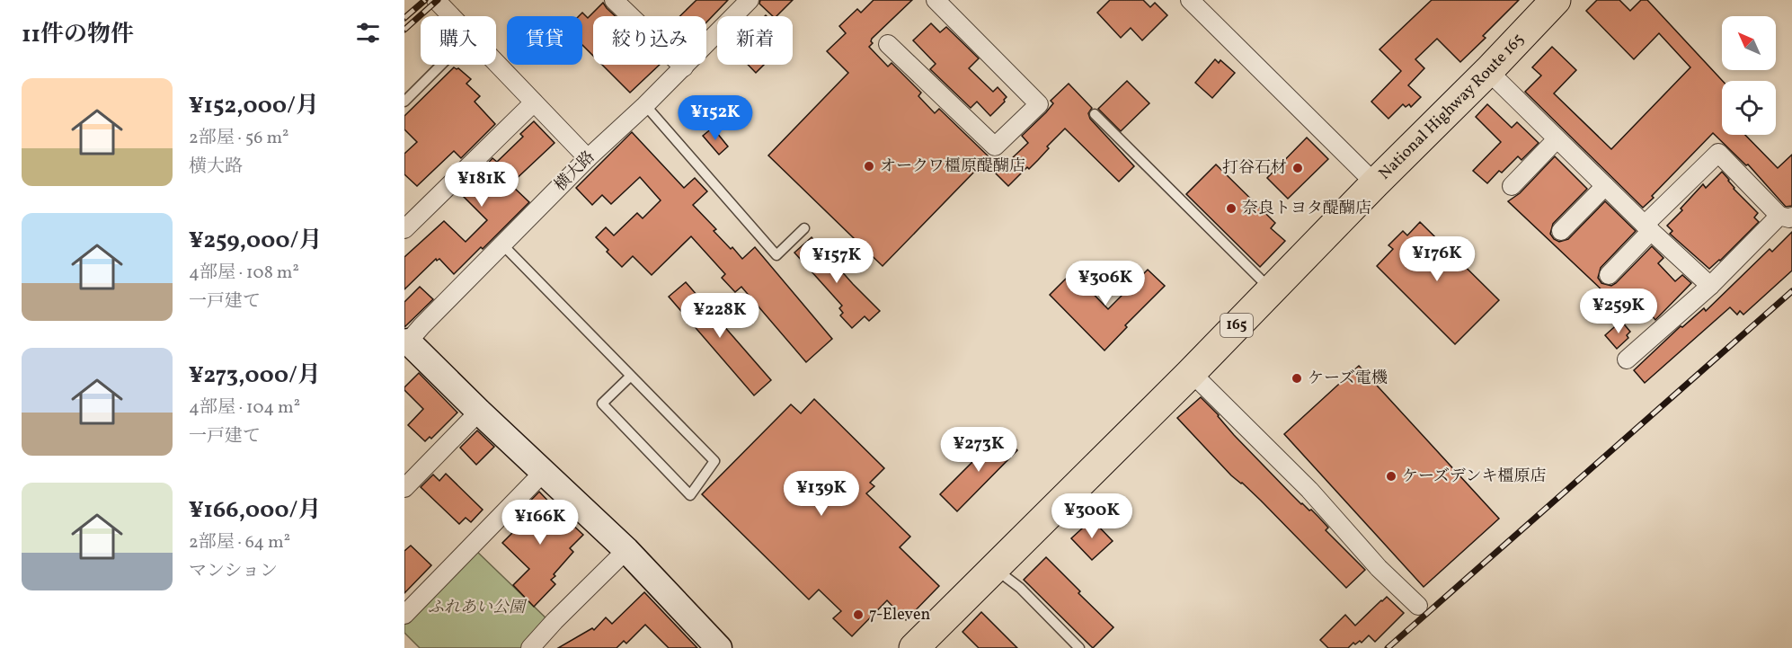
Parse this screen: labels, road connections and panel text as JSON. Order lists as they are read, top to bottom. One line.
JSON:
{"streets":{"highway":["National Highway Route 165","165"],"street":["横大路"]},"parks":["ふれあい公園"],"places":["オークワ橿原醍醐店","打谷石材","奈良トヨタ醍醐店","ケーズ電機","ケーズデンキ橿原店","7-Eleven"],"north":"top left","page":{"heading":"11件の物件","chip":["購入","賃貸","絞り込み","新着"],"list":[{"name":"¥152,000/月","note":"2部屋 · 56 m² · 横大路"},{"name":"¥259,000/月","note":"4部屋 · 108 m² · 一戸建て"},{"name":"¥273,000/月","note":"4部屋 · 104 m² · 一戸建て"},{"name":"¥166,000/月","note":"2部屋 · 64 m² · マンション"}],"price":["¥152K","¥181K","¥176K","¥157K","¥306K","¥259K","¥228K","¥273K","¥139K","¥300K","¥166K"]}}
